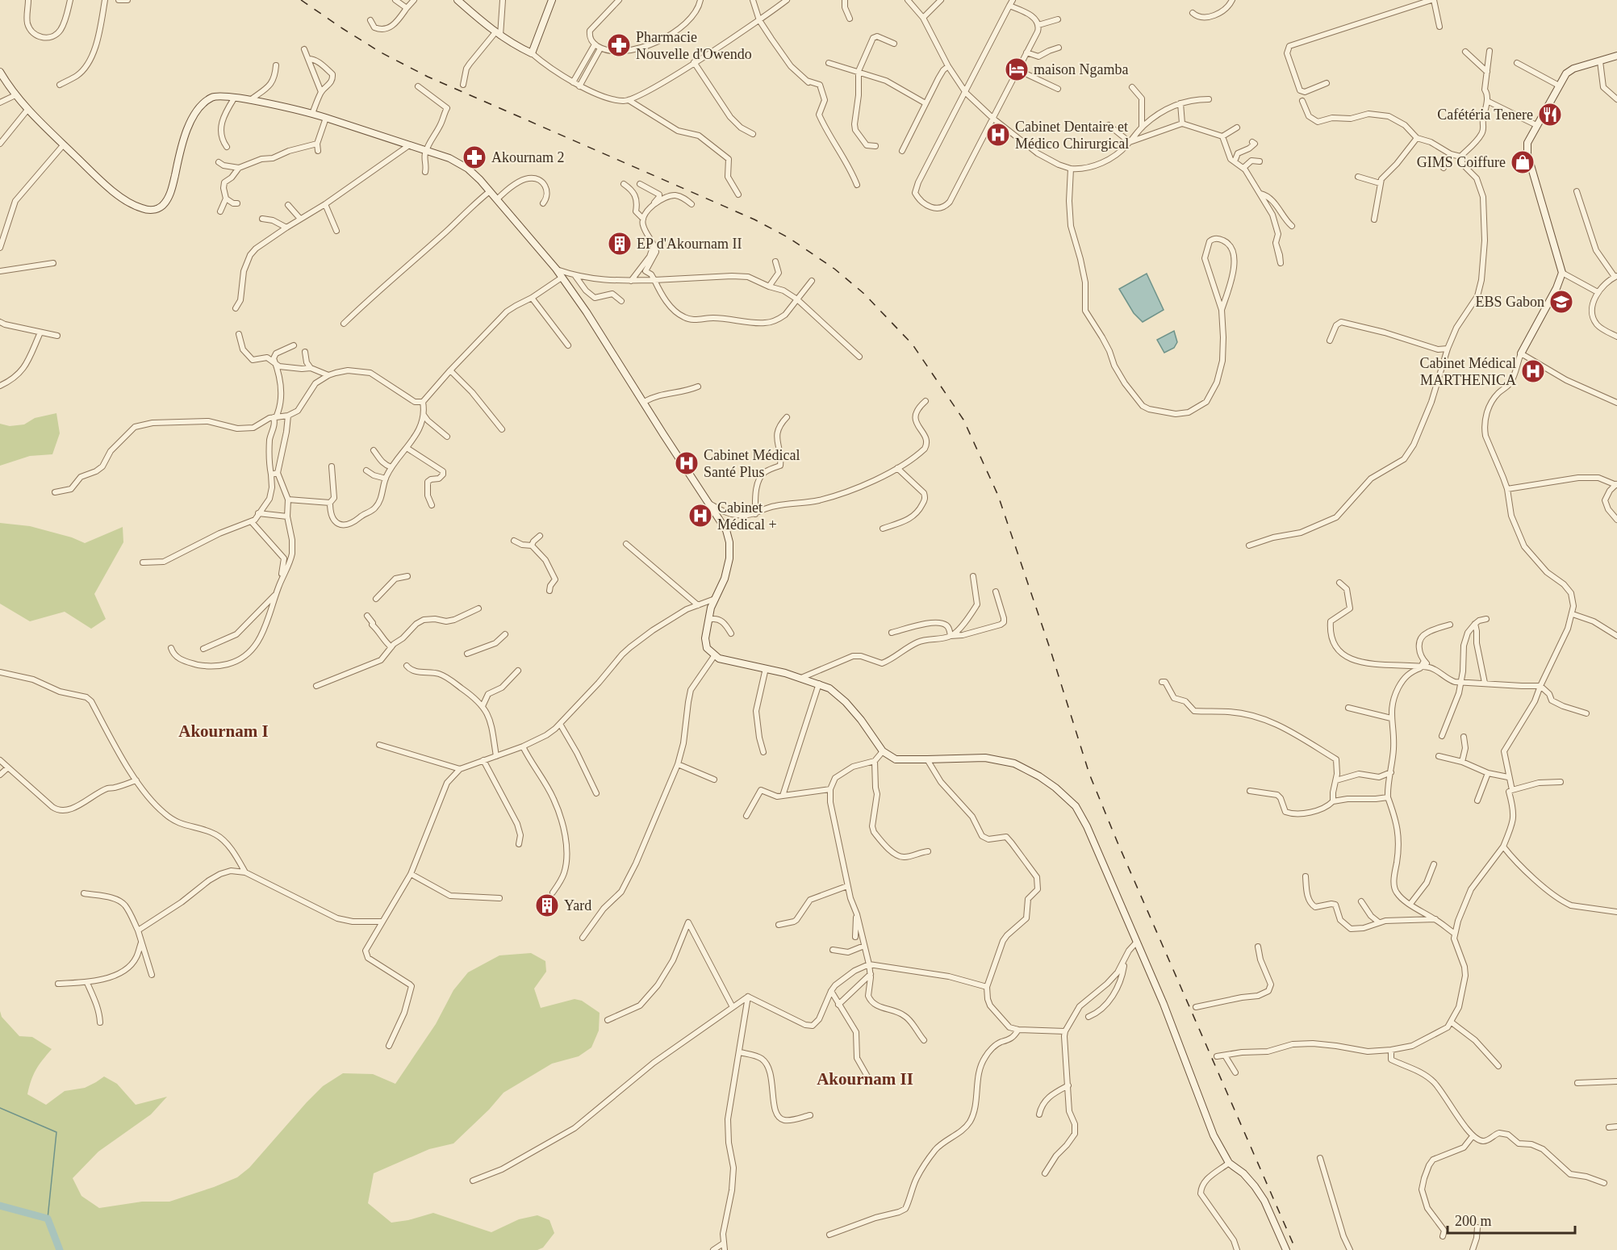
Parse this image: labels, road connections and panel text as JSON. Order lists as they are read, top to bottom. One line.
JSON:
{"districts":["Akournam I","Akournam II"],"places":{"pharmacy":["Pharmacie Nouvelle d'Owendo","Akournam 2"],"hotel":["maison Ngamba"],"restaurant":["Cafétéria Tenere"],"hospital":["Cabinet Dentaire et Médico Chirurgical","Cabinet Médical MARTHENICA","Cabinet Médical Santé Plus","Cabinet Médical +"],"shop":["GIMS Coiffure"],"building":["EP d'Akournam II","Yard"],"school or university":["EBS Gabon"]},"scale_bar":"200 m"}
